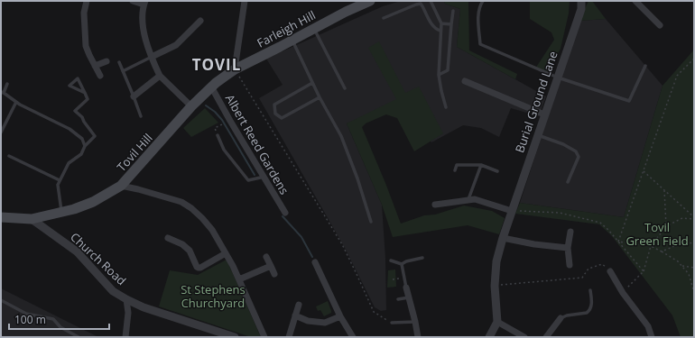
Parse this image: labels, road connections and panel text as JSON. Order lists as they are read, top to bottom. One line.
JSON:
{"streets":{"main road":["Farleigh Hill","Tovil Hill"],"street":["Burial Ground Lane","Albert Reed Gardens","Church Road"]},"crossings":[["Farleigh Hill","Tovil Hill"],["Albert Reed Gardens","Tovil Hill"],["Tovil Hill","Church Road"]],"districts":["TOVIL"],"parks":["Tovil Green Field","St Stephens Churchyard"],"scale_bar":"100 m"}
